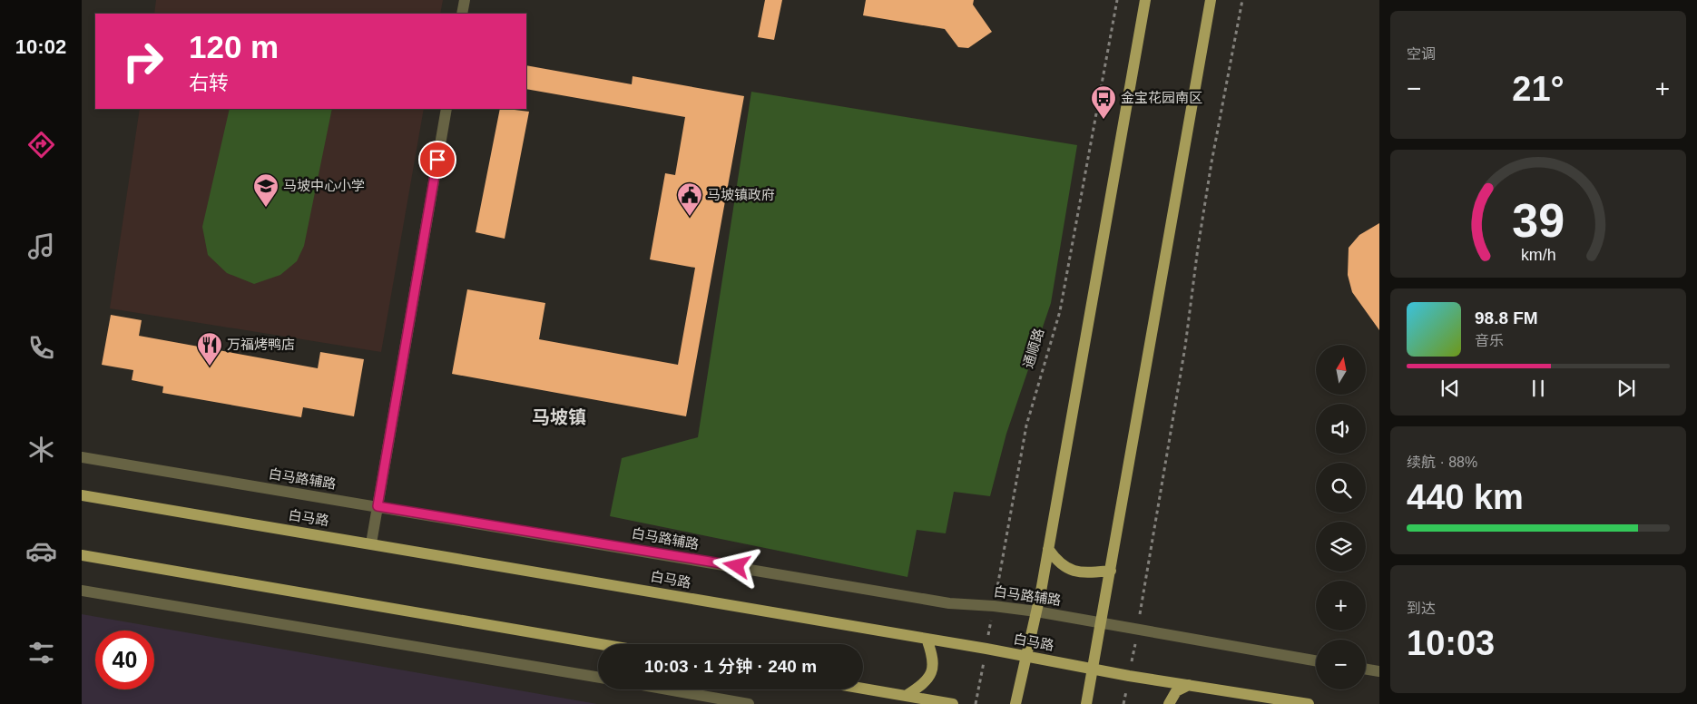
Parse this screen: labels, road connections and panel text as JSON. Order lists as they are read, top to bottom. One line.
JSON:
{"streets":{"main road":["白马路"],"street":["白马路辅路"],"path":["通顺路"]},"crossings":[["通顺路","白马路辅路"],["通顺路","白马路"]],"districts":["马坡镇"],"places":{"bus stop":["金宝花园南区"],"school or university":["马坡中心小学"],"public building":["马坡镇政府"],"restaurant":["万福烤鸭店"]},"north":"top","page":{"tabs":"10:02","tile":["空调",["续航 · 88%","440 km"],["到达","10:03"]],"turn":["120 m","右转"],"heat":["−","21°","+"],"song":["98.8 FM","音乐"],"map_buttons":["+","−"],"limit":"40","trip":"10:03 · 1 分钟 · 240 m","gauge":["39","km/h"]}}
